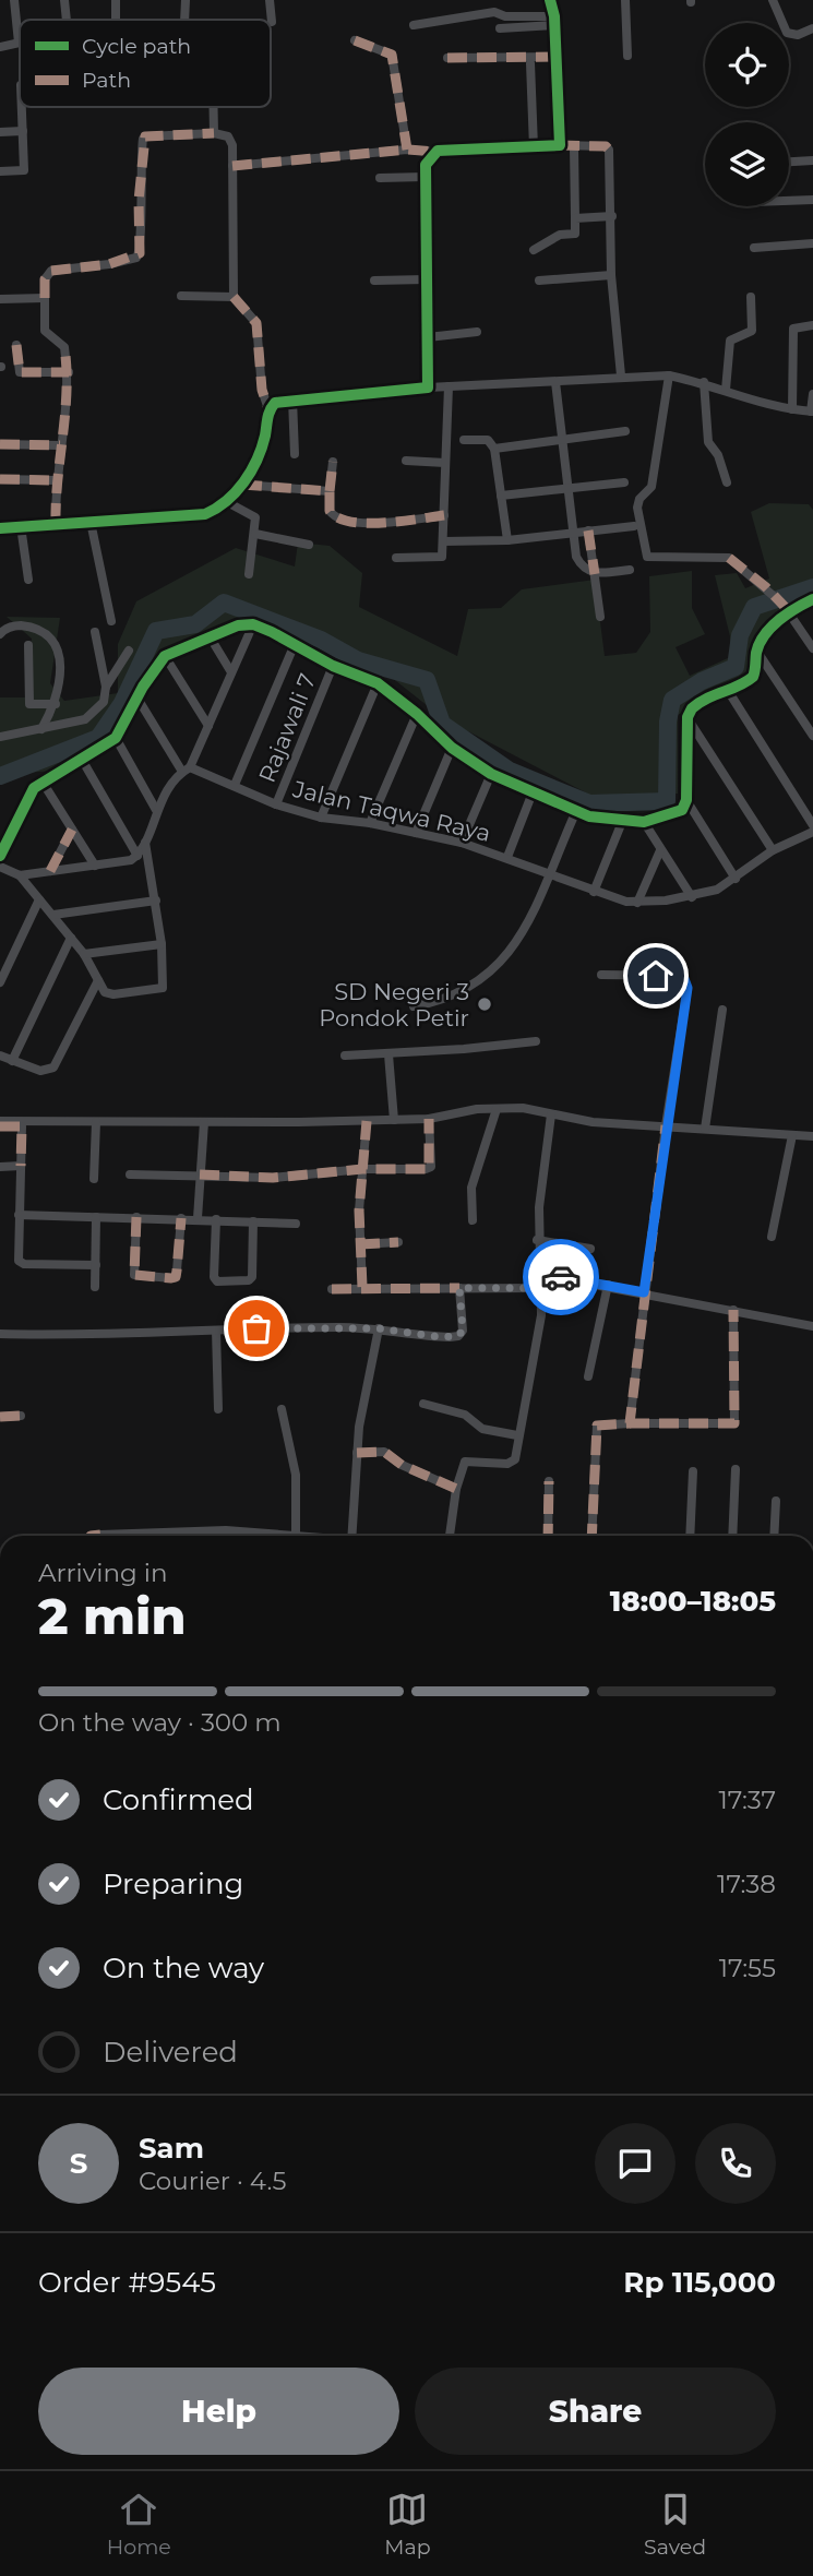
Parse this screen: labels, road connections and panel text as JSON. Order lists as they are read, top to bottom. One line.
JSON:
{"streets":{"street":["Rajawali 7","Jalan Taqwa Raya"]},"crossings":[["Rajawali 7","Jalan Taqwa Raya"]],"places":["SD Negeri 3 Pondok Petir"],"legend":["Cycle path","Path"],"page":{"heading":["2 min","Arriving in","18:00–18:05"],"panel":["Sam","Courier · 4.5","Order #9545","Rp 115,000"],"bar":"On the way · 300 m","list":[["Confirmed","17:37"],["Preparing","17:38"],["On the way","17:55"],"Delivered"],"round":"S","buttons":["Help","Share"],"tabs":["Home","Map","Saved"]}}
